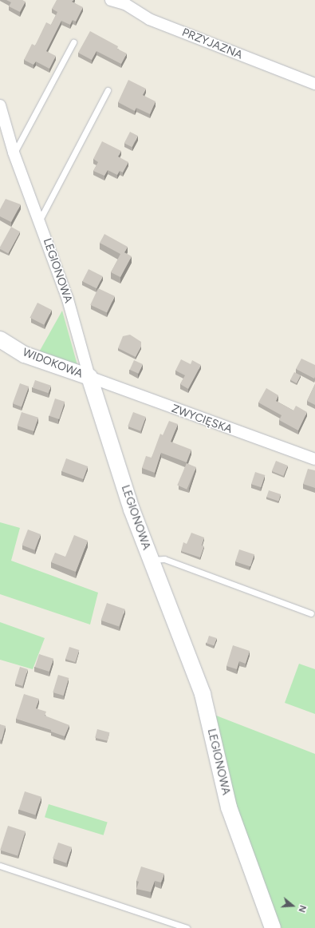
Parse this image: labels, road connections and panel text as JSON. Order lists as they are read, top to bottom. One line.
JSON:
{"streets":{"street":["PRZYJAZNA","LEGIONOWA","WIDOKOWA","ZWYCIĘSKA"]},"crossings":[["LEGIONOWA","WIDOKOWA"],["LEGIONOWA","ZWYCIĘSKA"],["WIDOKOWA","ZWYCIĘSKA"]],"north":"right"}
